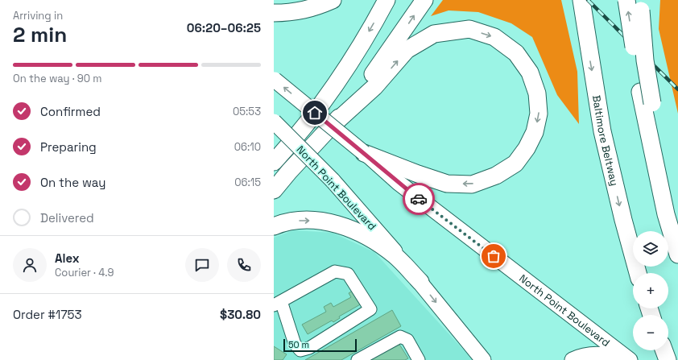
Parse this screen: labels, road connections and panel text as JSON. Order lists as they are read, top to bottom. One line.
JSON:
{"streets":{"highway":["Baltimore Beltway"],"main road":["North Point Boulevard"]},"scale_bar":"50 m","page":{"heading":["2 min","Arriving in","06:20–06:25"],"panel":["Alex","Courier · 4.9","Order #1753","$30.80"],"bar":"On the way · 90 m","list":[["Confirmed","05:53"],["Preparing","06:10"],["On the way","06:15"],"Delivered"],"map_buttons":["+","−"],"scale":"50 m"}}
